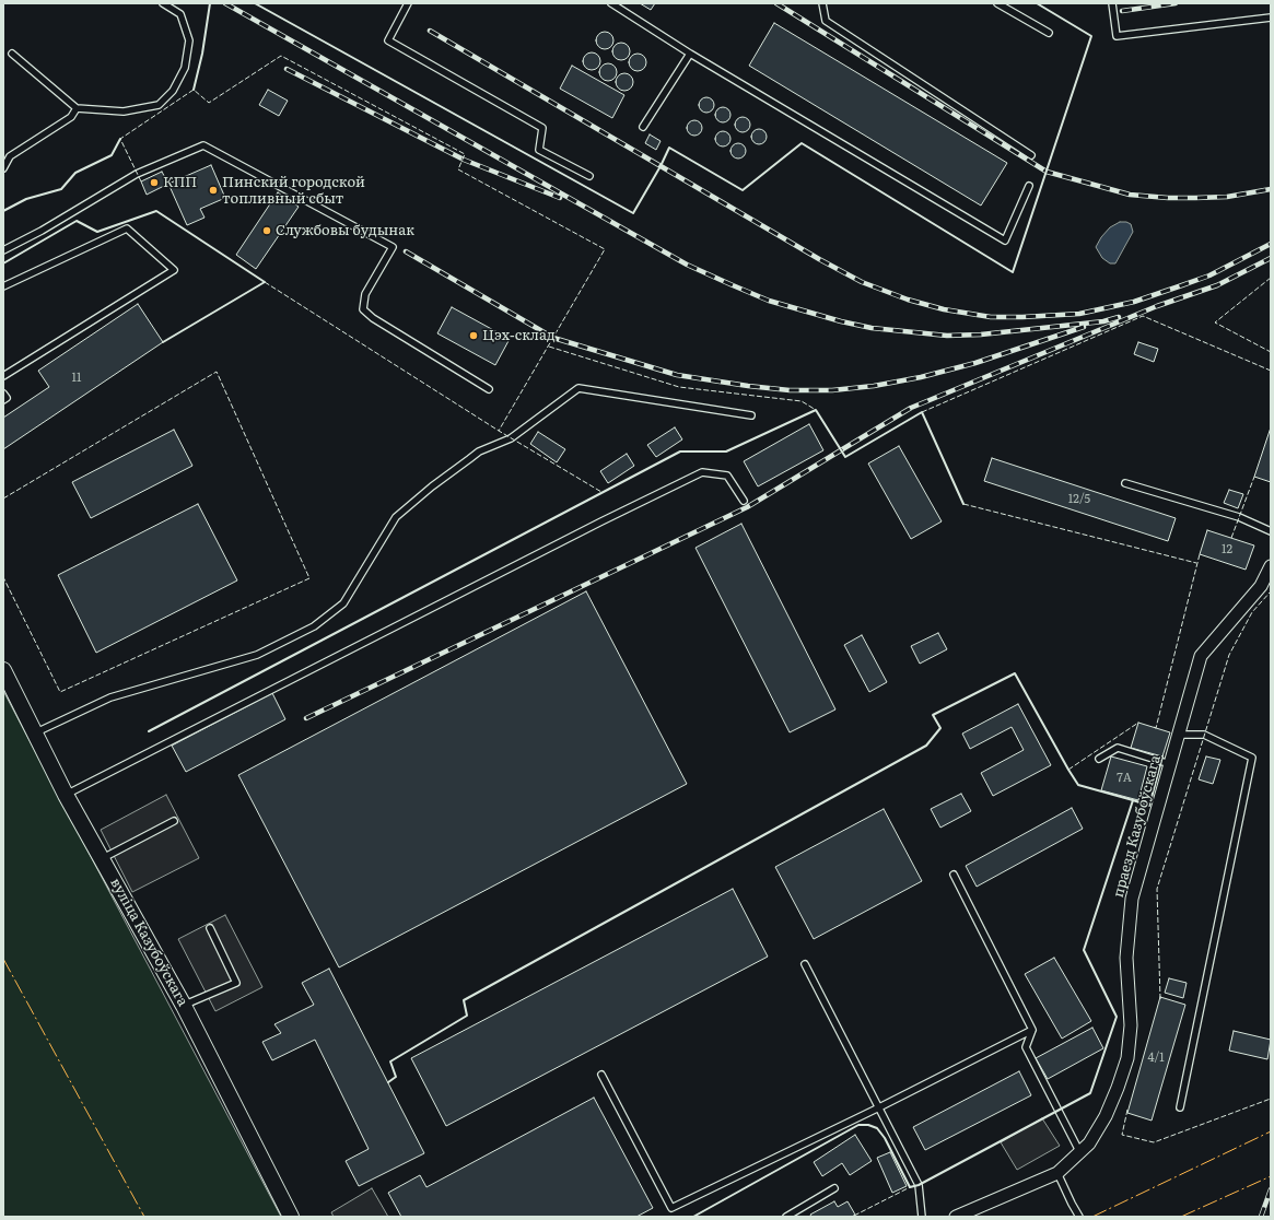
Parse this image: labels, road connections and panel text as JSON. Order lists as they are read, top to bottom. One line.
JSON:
{"streets":{"street":["праезд Казубоўскага","вуліца Казубоўскага"]},"places":["КПП","Пинский городской топливный сбыт","Службовы будынак","Цэх-склад"],"house_numbers":["11","12/5","12","7А","4/1"]}
